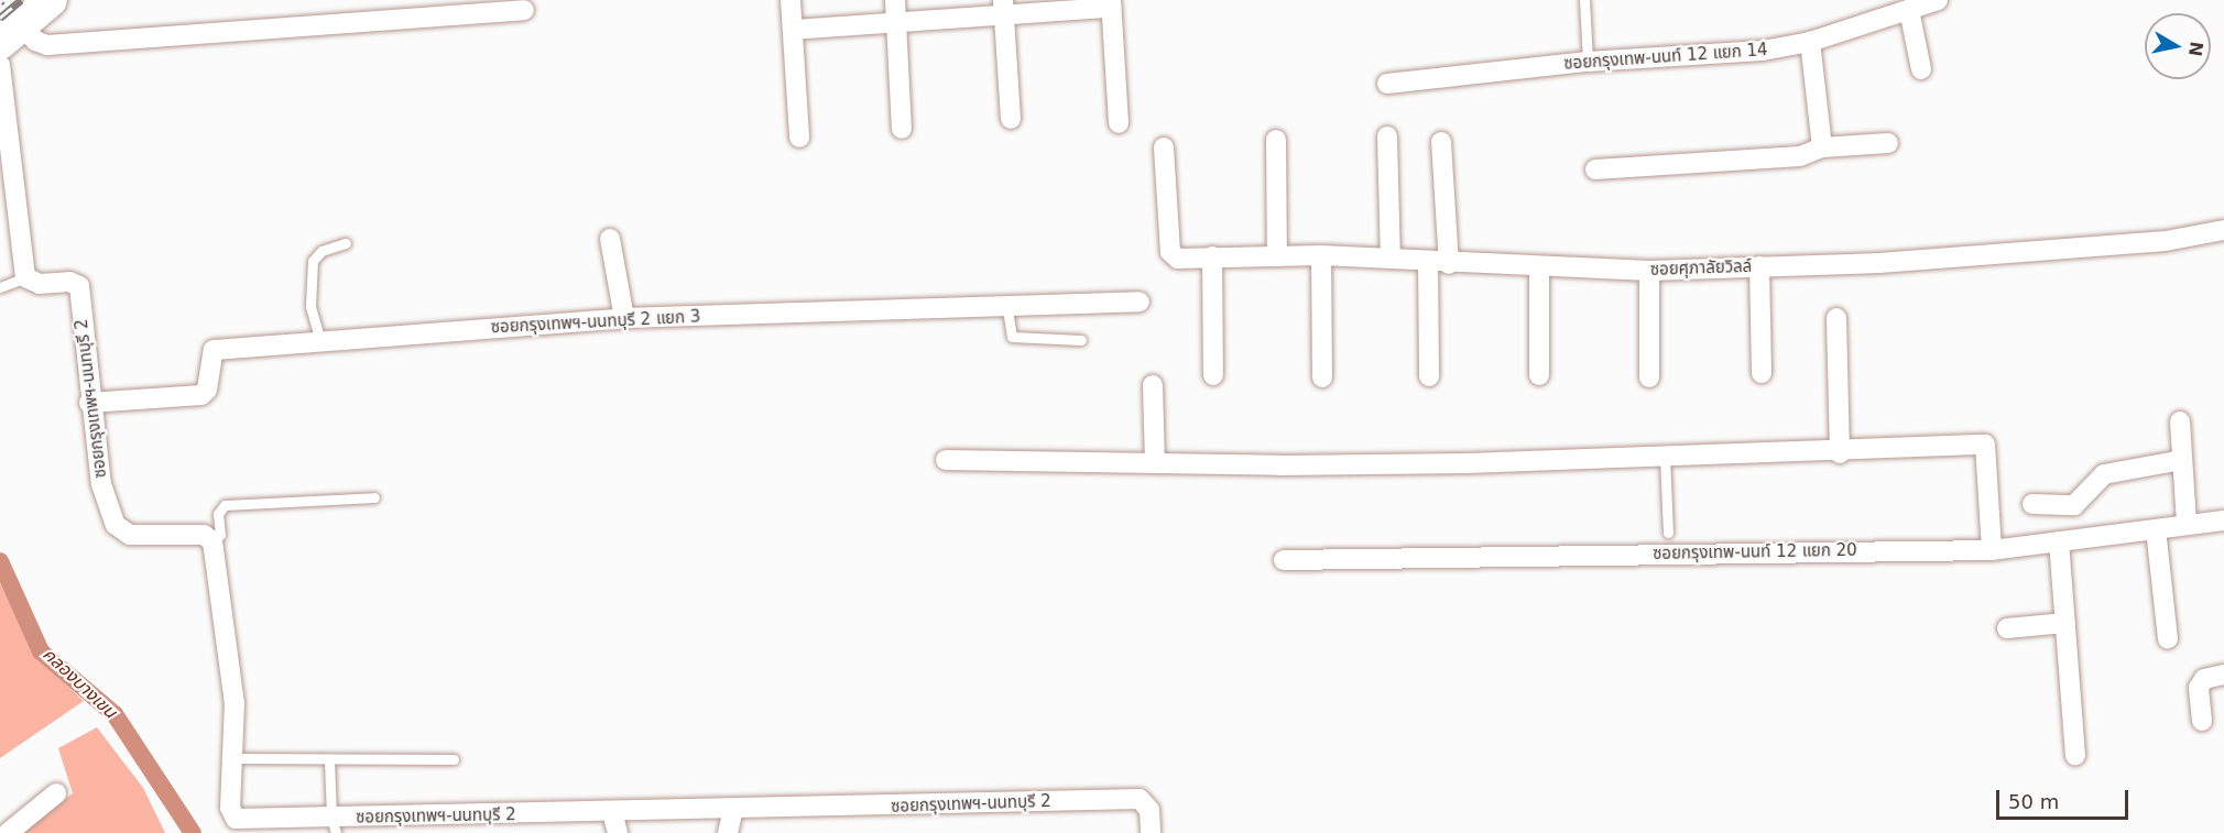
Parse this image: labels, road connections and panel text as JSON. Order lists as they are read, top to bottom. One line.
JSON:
{"streets":{"street":["ซอยกรุงเทพ-นนท์ 12 แยก 14","ซอยศุภาลัยวิลล์","ซอยกรุงเทพฯ-นนทบุรี 2 แยก 3","ซอยกรุงเทพฯ-นนทบุรี 2","ซอยกรุงเทพ-นนท์ 12 แยก 20"]},"crossings":[["ซอยกรุงเทพฯ-นนทบุรี 2 แยก 3","ซอยกรุงเทพฯ-นนทบุรี 2"]],"water":["คลองบางเขน"],"scale_bar":"50 m","north":"right"}
